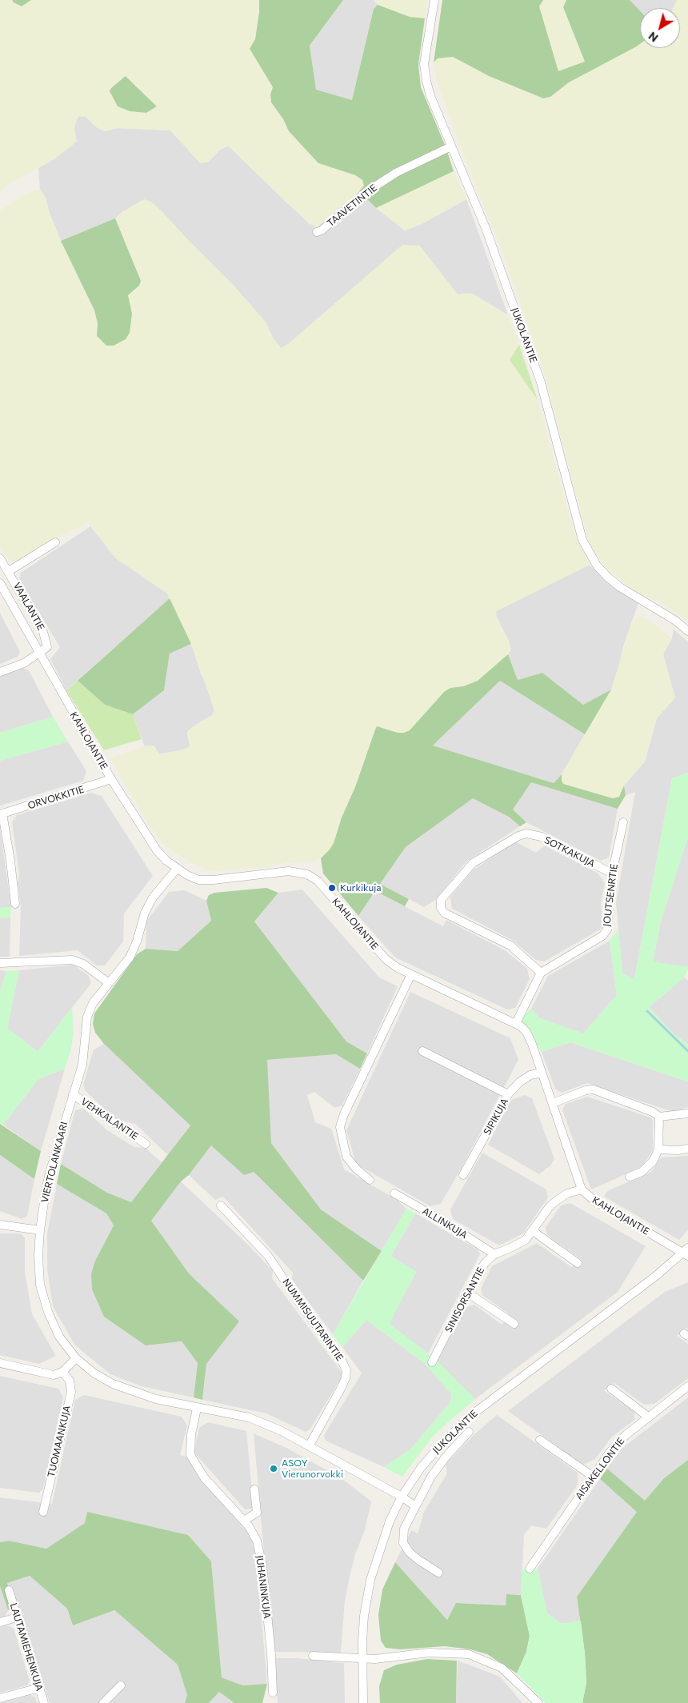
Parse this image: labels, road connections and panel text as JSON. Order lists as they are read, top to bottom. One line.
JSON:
{"streets":{"street":["TAAVETINTIE","JUKOLANTIE","VAALANTIE","KAHLOJANTIE","ORVOKKITIE","SOTKAKUJA","JOUTSENRTIE","SIPIKUJA","VEHKALANTIE","VIERTOLANKAARI","ALLINKUJA","SINISORSANTIE","NUMMISUUTARINTIE","TUOMAANKUJA","AISAKELLONTIE","JUHANINKUJA","LAUTAMIEHENKUJA"]},"crossings":[["TAAVETINTIE","JUKOLANTIE"],["JUKOLANTIE","KAHLOJANTIE"],["JUKOLANTIE","VIERTOLANKAARI"],["VAALANTIE","KAHLOJANTIE"],["KAHLOJANTIE","ORVOKKITIE"],["KAHLOJANTIE","SIPIKUJA"],["KAHLOJANTIE","VIERTOLANKAARI"],["KAHLOJANTIE","SINISORSANTIE"],["SOTKAKUJA","JOUTSENRTIE"],["VEHKALANTIE","VIERTOLANKAARI"],["VIERTOLANKAARI","NUMMISUUTARINTIE"],["VIERTOLANKAARI","JUHANINKUJA"],["ALLINKUJA","SINISORSANTIE"]],"places":["Kurkikuja","ASOY Vierunorvokki"],"north":"bottom left"}
